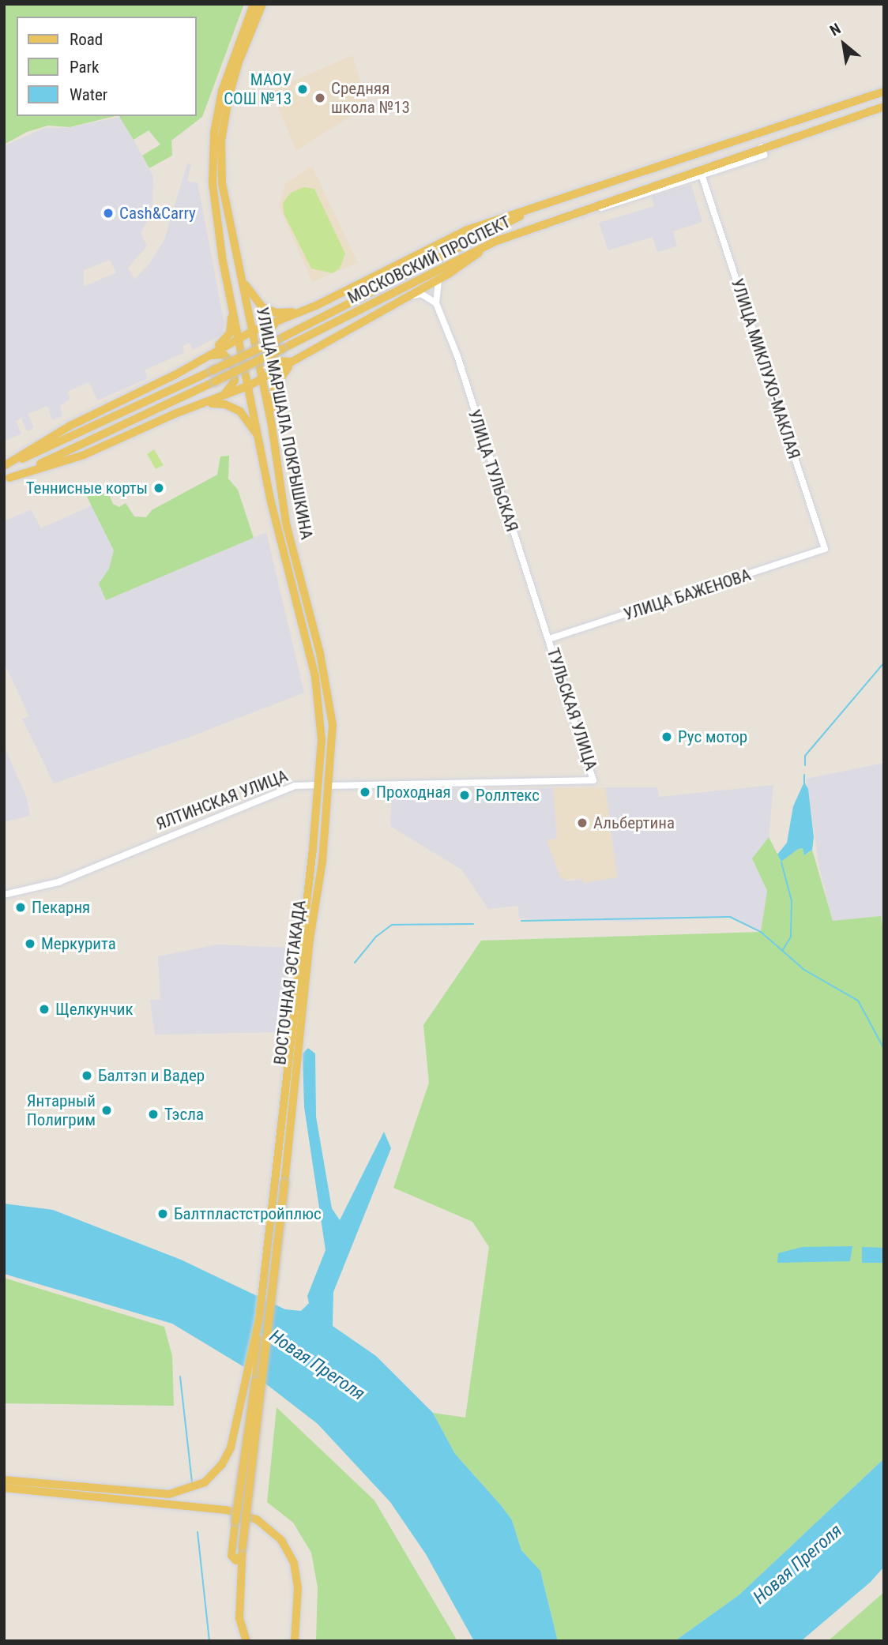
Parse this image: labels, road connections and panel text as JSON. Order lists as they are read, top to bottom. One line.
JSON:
{"streets":{"main road":["МОСКОВСКИЙ ПРОСПЕКТ","УЛИЦА МАРШАЛА ПОКРЫШКИНА","ЯЛТИНСКАЯ УЛИЦА","ВОСТОЧНАЯ ЭСТАКАДА"],"street":["УЛИЦА МИКЛУХО-МАКЛАЯ","УЛИЦА ТУЛЬСКАЯ","УЛИЦА БАЖЕНОВА","ТУЛЬСКАЯ УЛИЦА"]},"crossings":[["МОСКОВСКИЙ ПРОСПЕКТ","УЛИЦА МИКЛУХО-МАКЛАЯ"],["УЛИЦА МИКЛУХО-МАКЛАЯ","УЛИЦА БАЖЕНОВА"],["УЛИЦА МАРШАЛА ПОКРЫШКИНА","ЯЛТИНСКАЯ УЛИЦА"],["УЛИЦА МАРШАЛА ПОКРЫШКИНА","ВОСТОЧНАЯ ЭСТАКАДА"],["УЛИЦА ТУЛЬСКАЯ","УЛИЦА БАЖЕНОВА"],["УЛИЦА ТУЛЬСКАЯ","ТУЛЬСКАЯ УЛИЦА"],["УЛИЦА БАЖЕНОВА","ТУЛЬСКАЯ УЛИЦА"],["ТУЛЬСКАЯ УЛИЦА","ЯЛТИНСКАЯ УЛИЦА"],["ЯЛТИНСКАЯ УЛИЦА","ВОСТОЧНАЯ ЭСТАКАДА"]],"water":["Новая Преголя"],"places":["МАОУ СОШ №13","Средняя школа №13","Cash&Carry","Теннисные корты","Рус мотор","Проходная","Роллтекс","Альбертина","Пекарня","Меркурита","Щелкунчик","Балтэп и Вадер","Янтарный Полигрим","Тэсла","Балтпластстройплюс"],"legend":["Road","Park","Water"],"north":"top left"}
